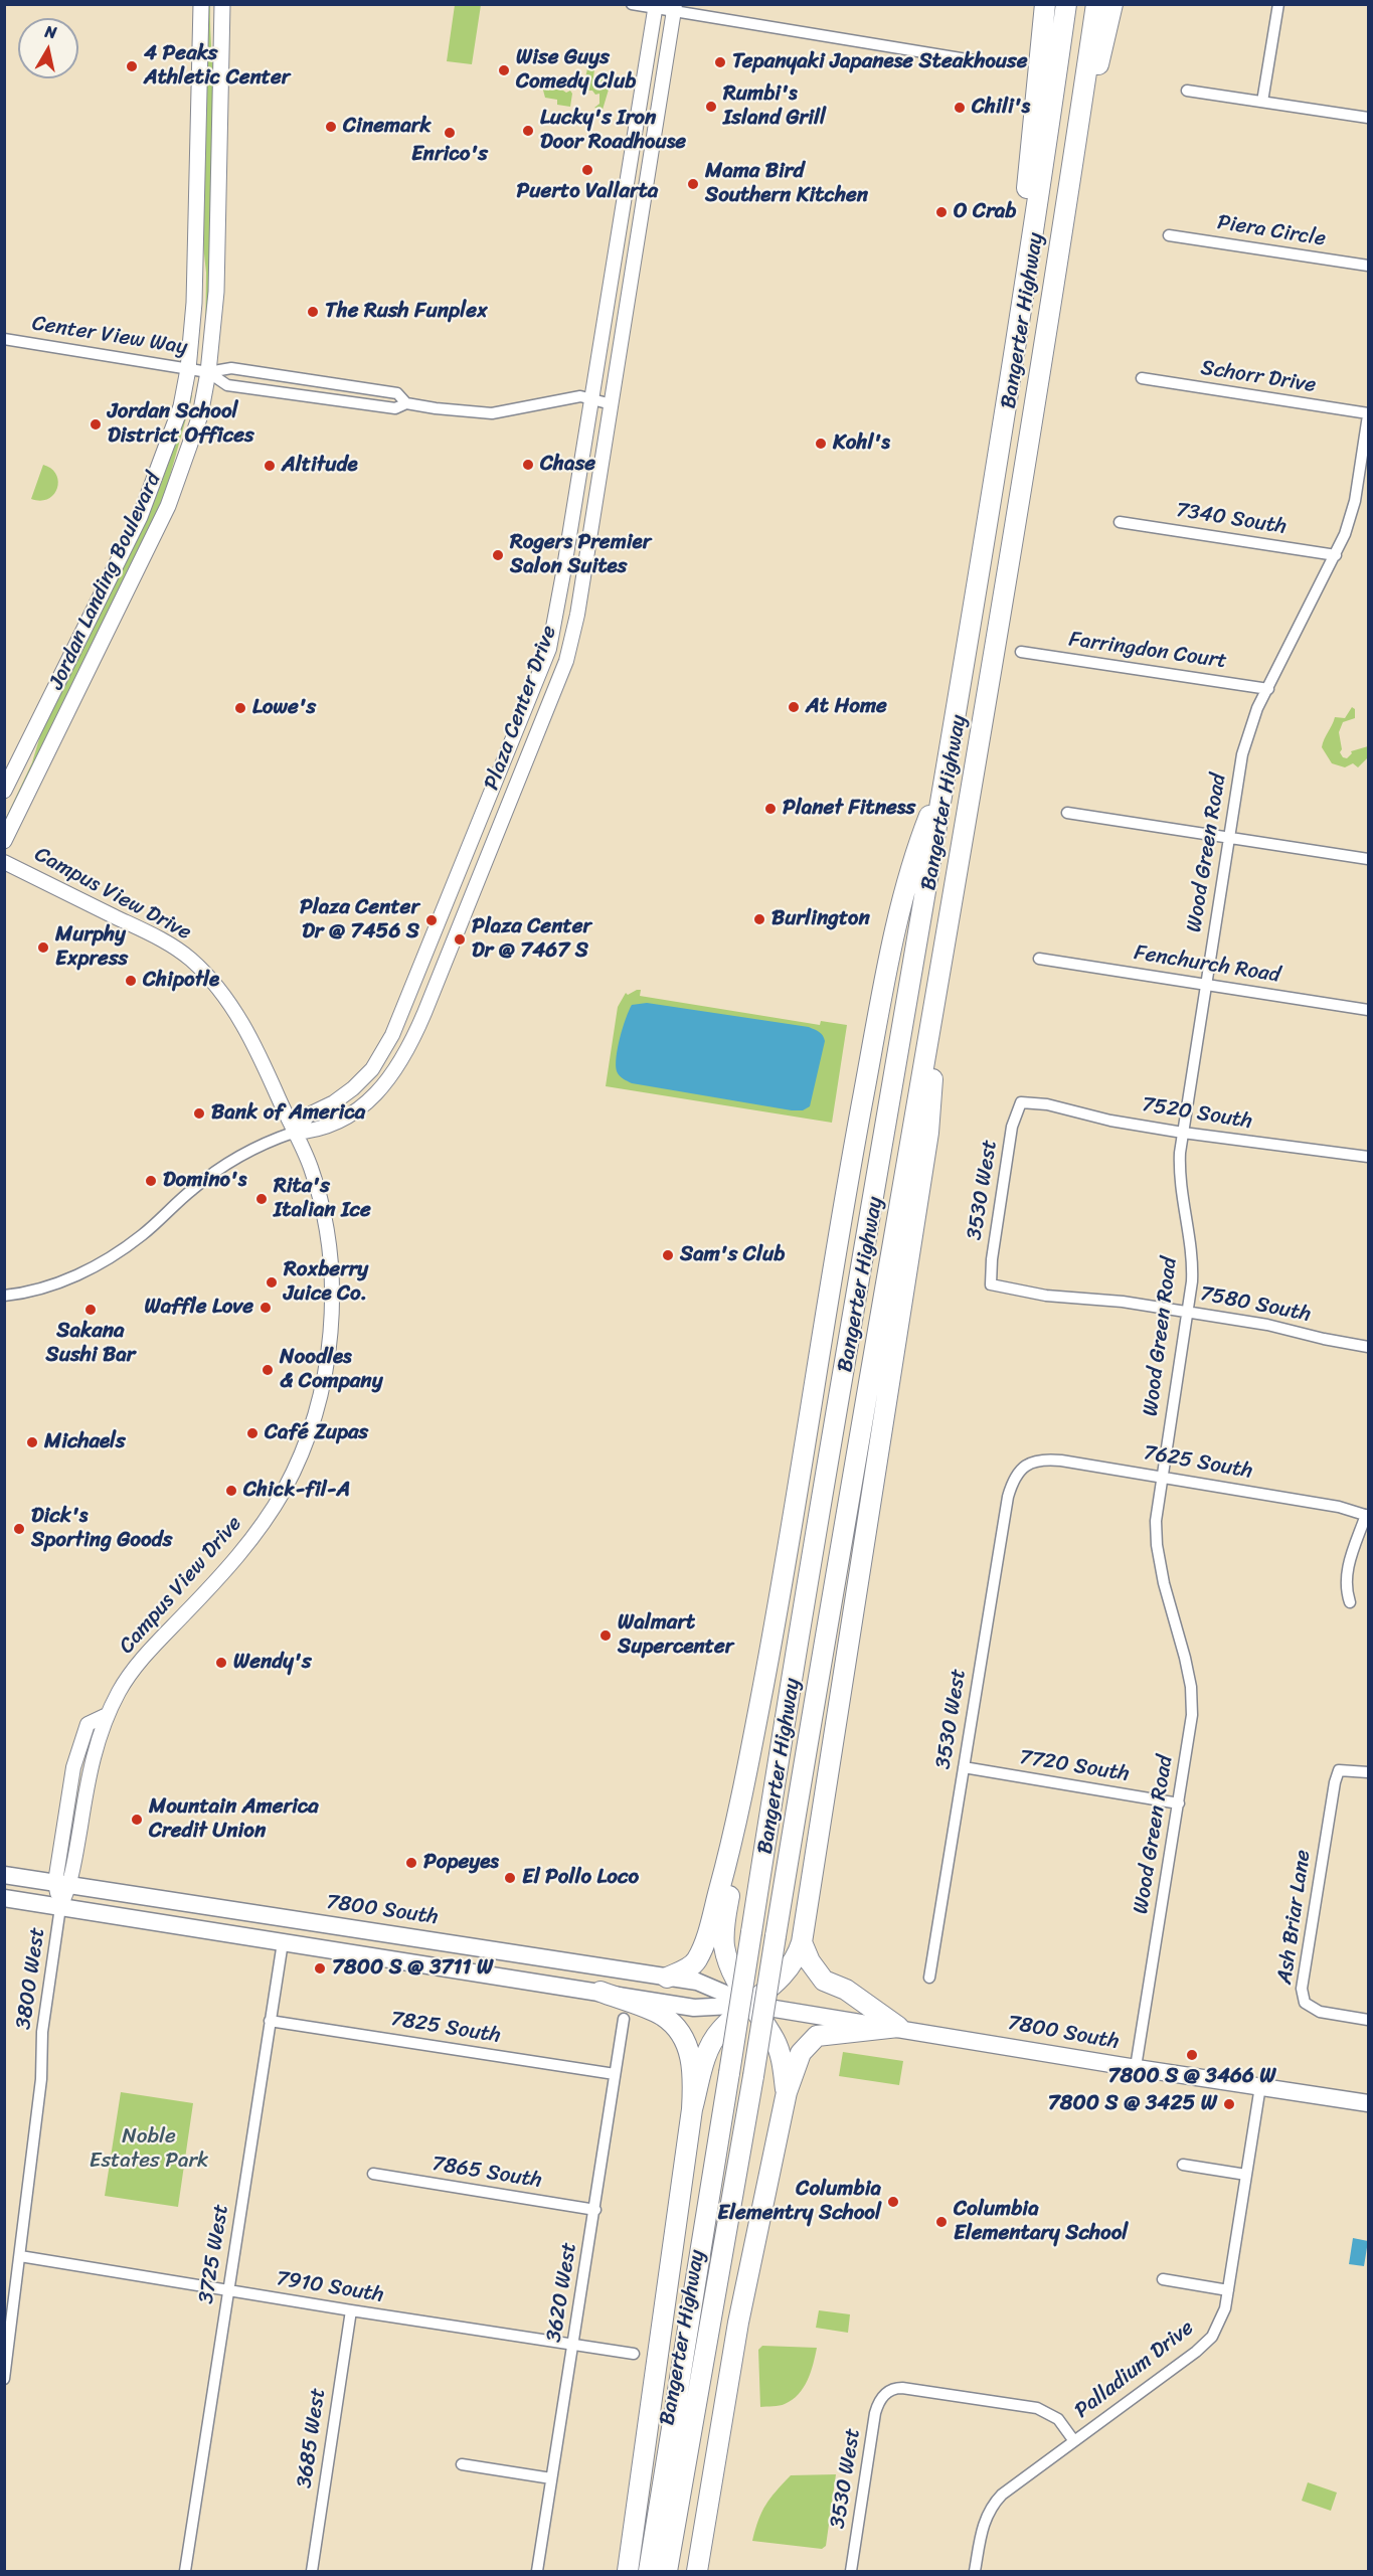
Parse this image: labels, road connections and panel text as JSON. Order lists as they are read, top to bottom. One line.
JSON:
{"streets":{"highway":["Bangerter Highway"],"main road":["Jordan Landing Boulevard","7800 South"],"street":["Piera Circle","Center View Way","Schorr Drive","7340 South","Farringdon Court","Plaza Center Drive","Wood Green Road","Campus View Drive","Fenchurch Road","7520 South","3530 West","7580 South","7625 South","7720 South","Ash Briar Lane","3800 West","7825 South","7865 South","3725 West","7910 South","3620 West","Palladium Drive","3685 West"]},"crossings":[["Center View Way","Jordan Landing Boulevard"],["Center View Way","Plaza Center Drive"],["Schorr Drive","Wood Green Road"],["7340 South","Wood Green Road"],["Farringdon Court","Wood Green Road"],["Plaza Center Drive","Campus View Drive"],["Wood Green Road","Fenchurch Road"],["Wood Green Road","7520 South"],["Wood Green Road","7580 South"],["Wood Green Road","7625 South"],["Wood Green Road","7720 South"],["Wood Green Road","7800 South"],["Campus View Drive","7800 South"],["Campus View Drive","3800 West"],["7520 South","3530 West"],["3530 West","7580 South"],["3530 West","7625 South"],["3530 West","7720 South"],["3530 West","Palladium Drive"],["7800 South","3800 West"],["7800 South","3725 West"],["7800 South","Palladium Drive"],["3800 West","7910 South"],["7825 South","3725 West"],["7825 South","3620 West"],["7865 South","3620 West"],["3725 West","7910 South"],["7910 South","3620 West"],["7910 South","3685 West"]],"parks":["Noble Estates Park"],"places":["Tepanyaki Japanese Steakhouse","4 Peaks Athletic Center","Wise Guys Comedy Club","Rumbi's Island Grill","Chili's","Cinemark","Lucky's Iron Door Roadhouse","Enrico's","Puerto Vallarta","Mama Bird Southern Kitchen","O Crab","The Rush Funplex","Jordan School District Offices","Kohl's","Chase","Altitude","Rogers Premier Salon Suites","At Home","Lowe's","Planet Fitness","Burlington","Plaza Center Dr @ 7456 S","Plaza Center Dr @ 7467 S","Murphy Express","Chipotle","Bank of America","Domino's","Rita's Italian Ice","Sam's Club","Roxberry Juice Co.","Waffle Love","Sakana Sushi Bar","Noodles & Company","Café Zupas","Michaels","Chick-fil-A","Dick's Sporting Goods","Walmart Supercenter","Wendy's","Mountain America Credit Union","Popeyes","El Pollo Loco","7800 S @ 3711 W","7800 S @ 3466 W","7800 S @ 3425 W","Columbia Elementry School","Columbia Elementary School"],"north":"top"}
